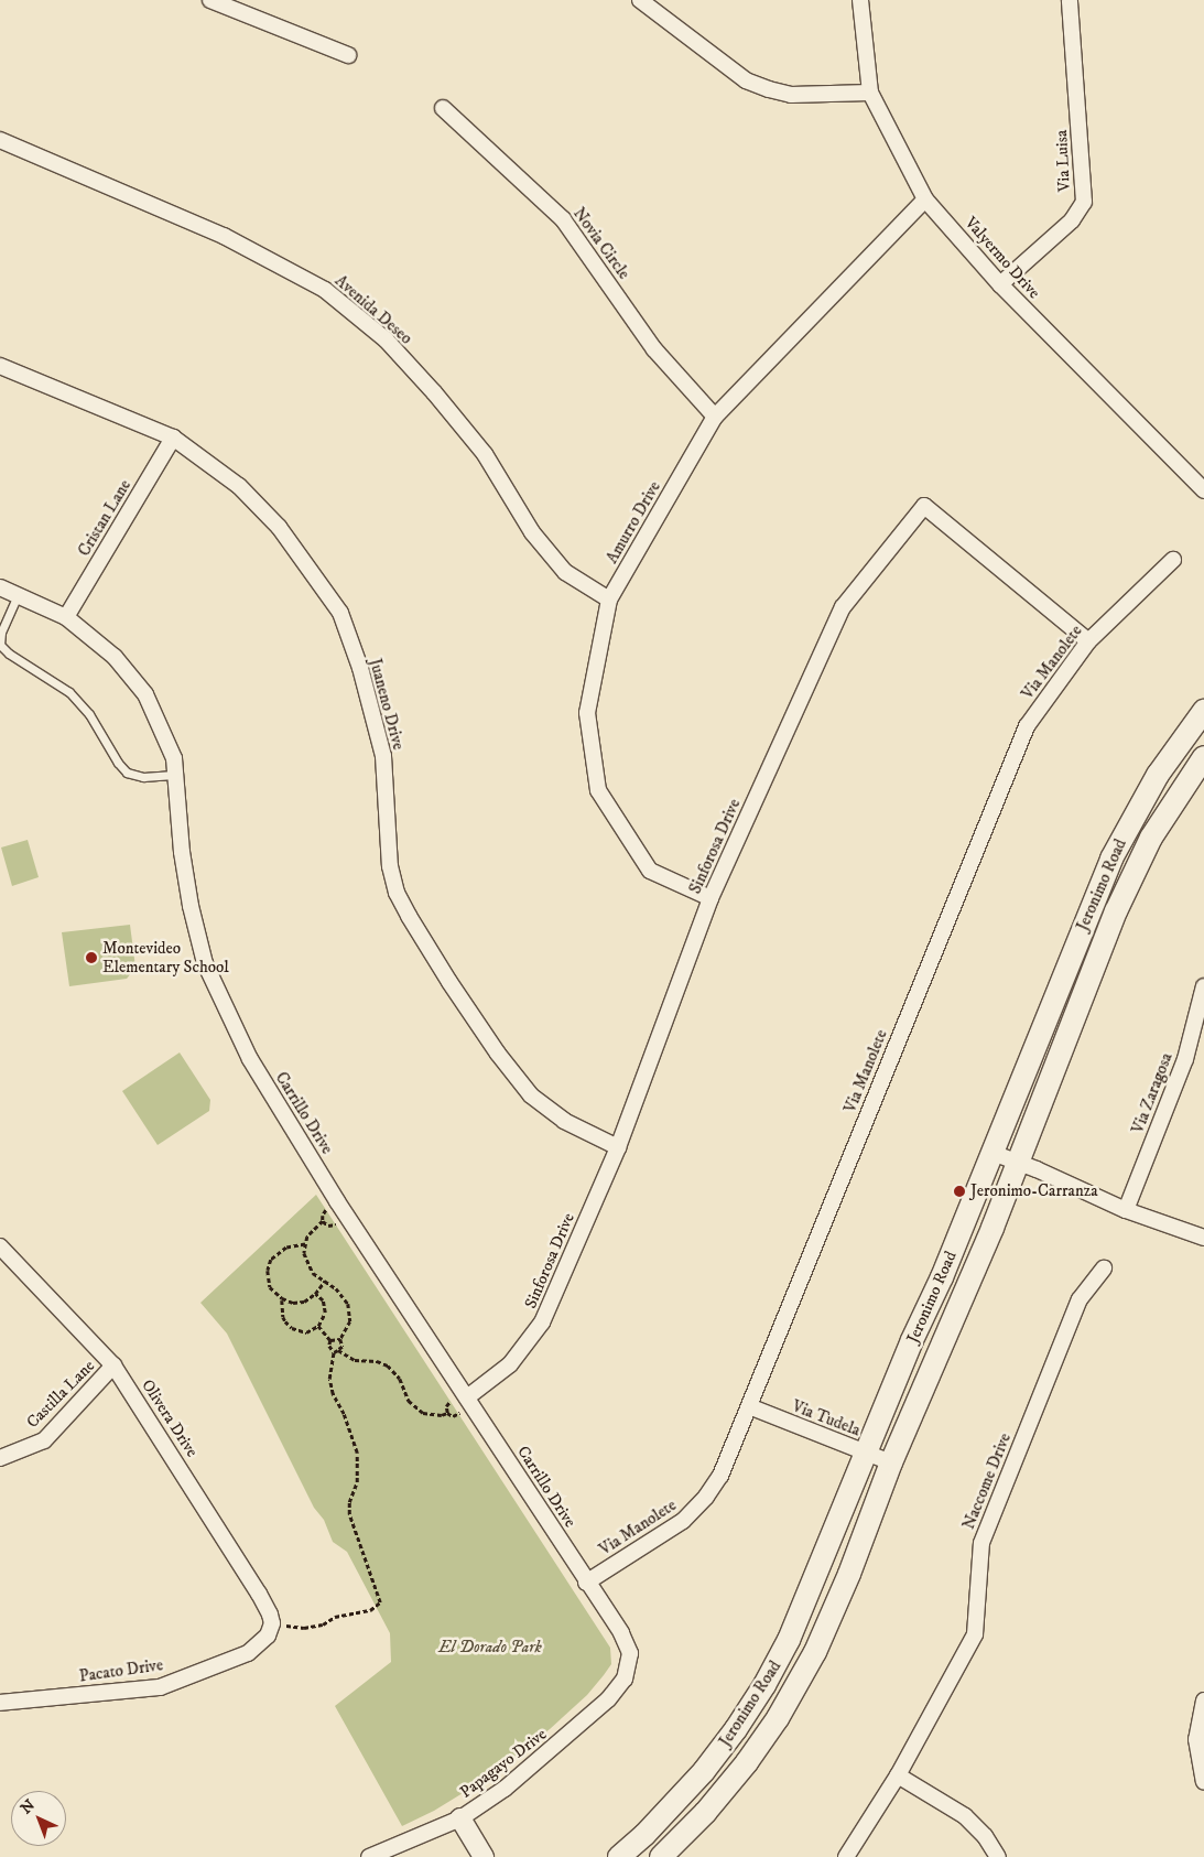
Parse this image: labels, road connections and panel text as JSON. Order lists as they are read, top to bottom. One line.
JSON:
{"streets":{"main road":["Jeronimo Road"],"street":["Via Luisa","Novia Circle","Valyermo Drive","Avenida Deseo","Cristan Lane","Amurro Drive","Via Manolete","Juaneno Drive","Sinforosa Drive","Via Zaragosa","Carrillo Drive","Castilla Lane","Olivera Drive","Via Tudela","Naccome Drive","Pacato Drive","Papagayo Drive"]},"crossings":[["Via Luisa","Valyermo Drive"],["Novia Circle","Amurro Drive"],["Valyermo Drive","Amurro Drive"],["Avenida Deseo","Amurro Drive"],["Cristan Lane","Juaneno Drive"],["Cristan Lane","Carrillo Drive"],["Amurro Drive","Sinforosa Drive"],["Via Manolete","Sinforosa Drive"],["Via Manolete","Carrillo Drive"],["Via Manolete","Via Tudela"],["Juaneno Drive","Sinforosa Drive"],["Sinforosa Drive","Carrillo Drive"],["Jeronimo Road","Via Tudela"],["Carrillo Drive","Papagayo Drive"],["Castilla Lane","Olivera Drive"],["Olivera Drive","Pacato Drive"]],"parks":["El Dorado Park"],"places":["Montevideo Elementary School","Jeronimo-Carranza"],"north":"top left"}
